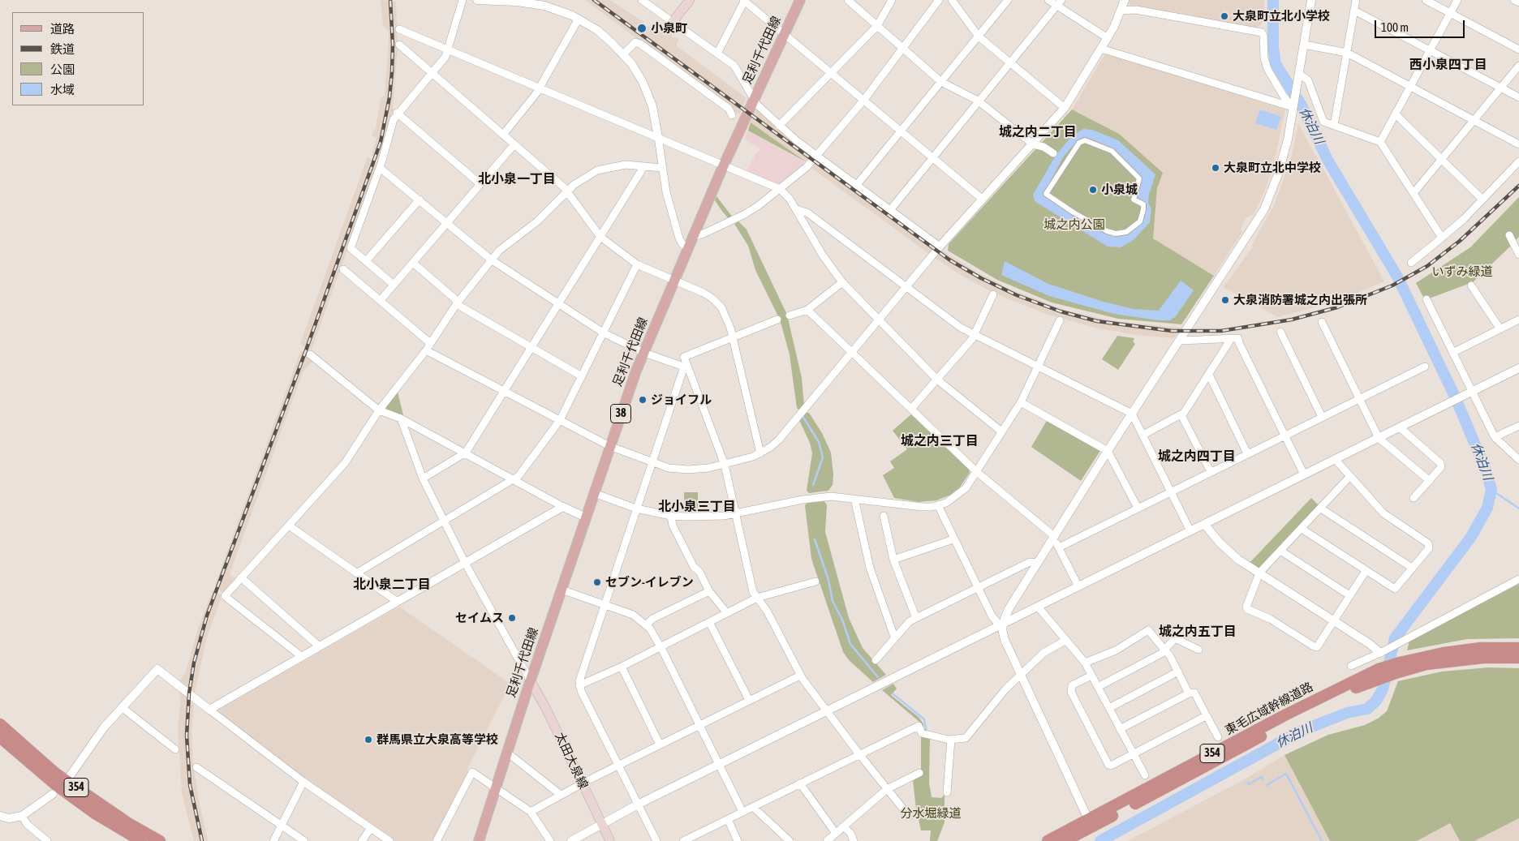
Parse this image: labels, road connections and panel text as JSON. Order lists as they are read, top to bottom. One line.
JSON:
{"streets":{"highway":["東毛広域幹線道路","354"],"main road":["足利千代田線","38","太田大泉線"]},"crossings":[["足利千代田線","太田大泉線"]],"districts":["西小泉四丁目","城之内二丁目","北小泉一丁目","城之内三丁目","城之内四丁目","北小泉三丁目","北小泉二丁目","城之内五丁目"],"water":["休泊川"],"parks":["城之内公園","いずみ緑道","分水堀緑道"],"places":["大泉町立北小学校","小泉町","大泉町立北中学校","小泉城","大泉消防署城之内出張所","ジョイフル","セブン-イレブン","セイムス","群馬県立大泉高等学校"],"legend":["道路","鉄道","公園","水域"],"scale_bar":"100 m"}
